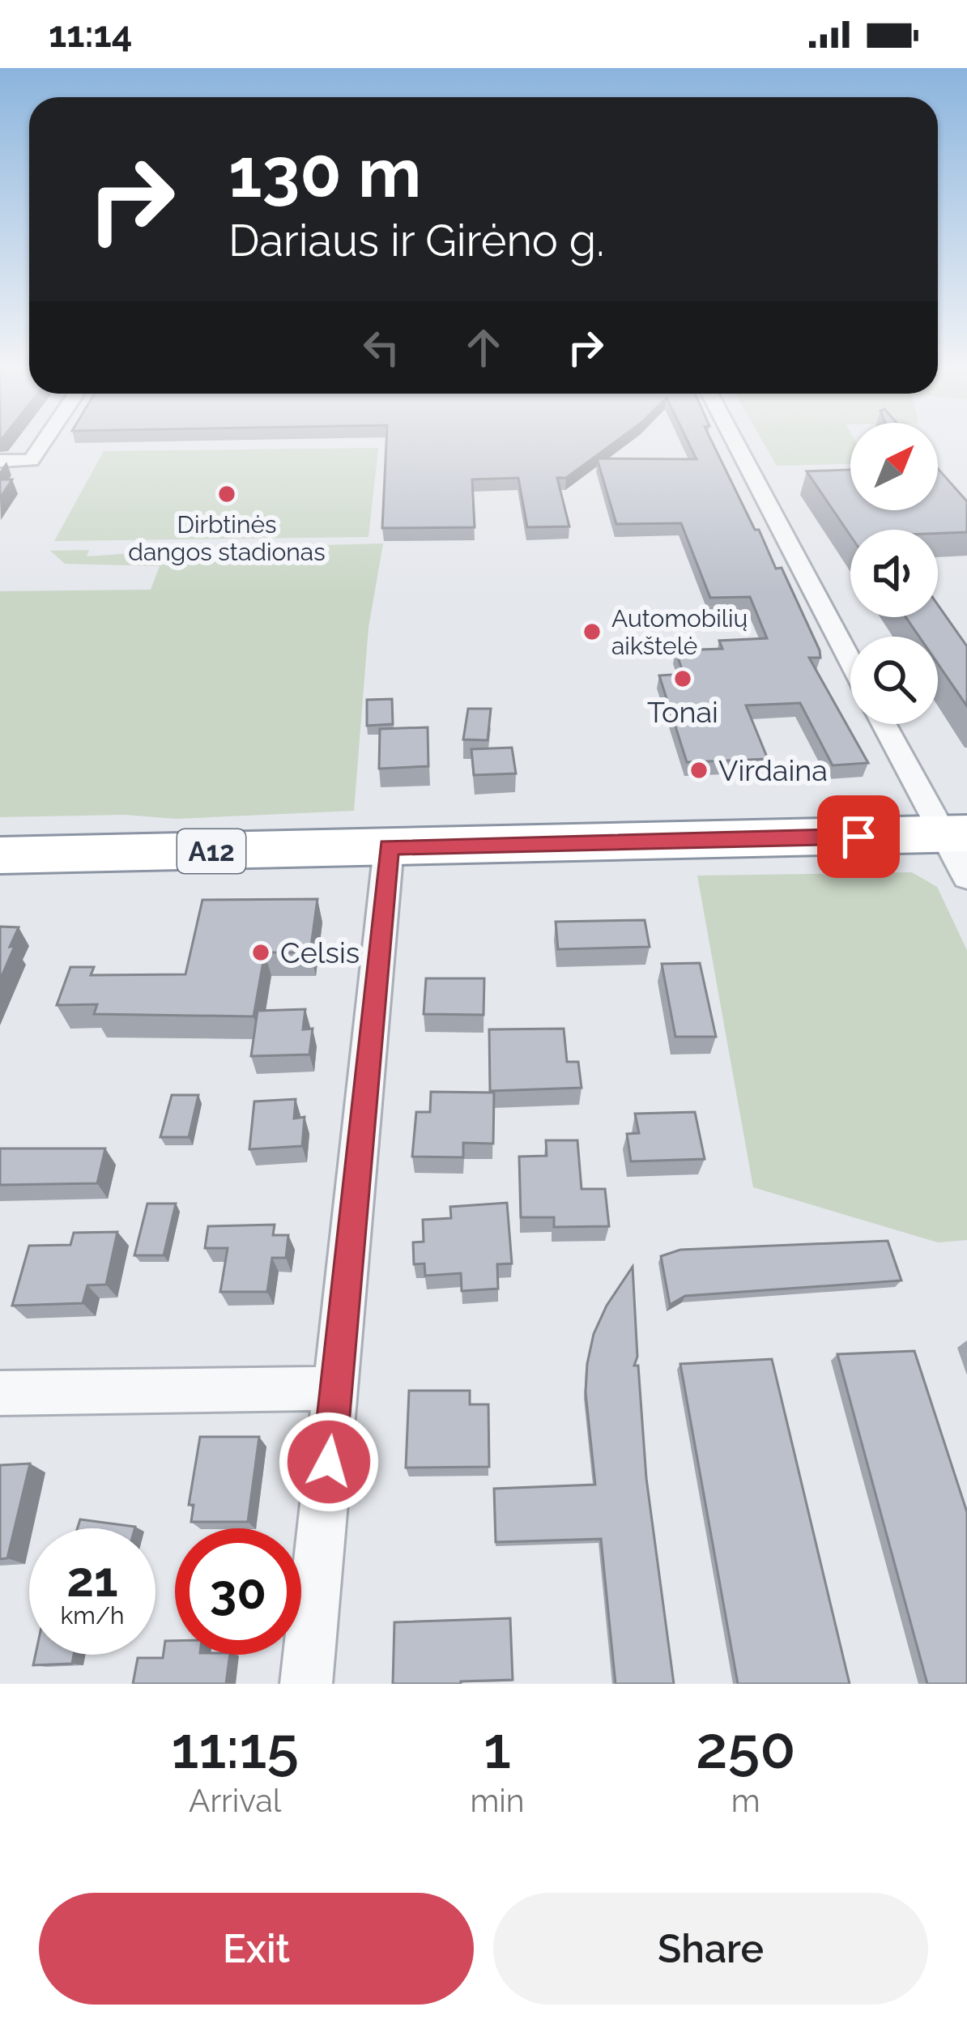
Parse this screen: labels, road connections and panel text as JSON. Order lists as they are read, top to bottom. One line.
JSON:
{"streets":{"highway":["A12"]},"places":["Dirbtinės dangos stadionas","Automobilių aikštelė","Tonai","Virdaina","Celsis"],"north":"top right","page":{"status":"11:14","turn":["130 m","Dariaus ir Girėno g."],"speed":"21 km/h","limit":"30","eta":["11:15","Arrival","1","min","250","m"],"buttons":["Exit","Share"]}}
